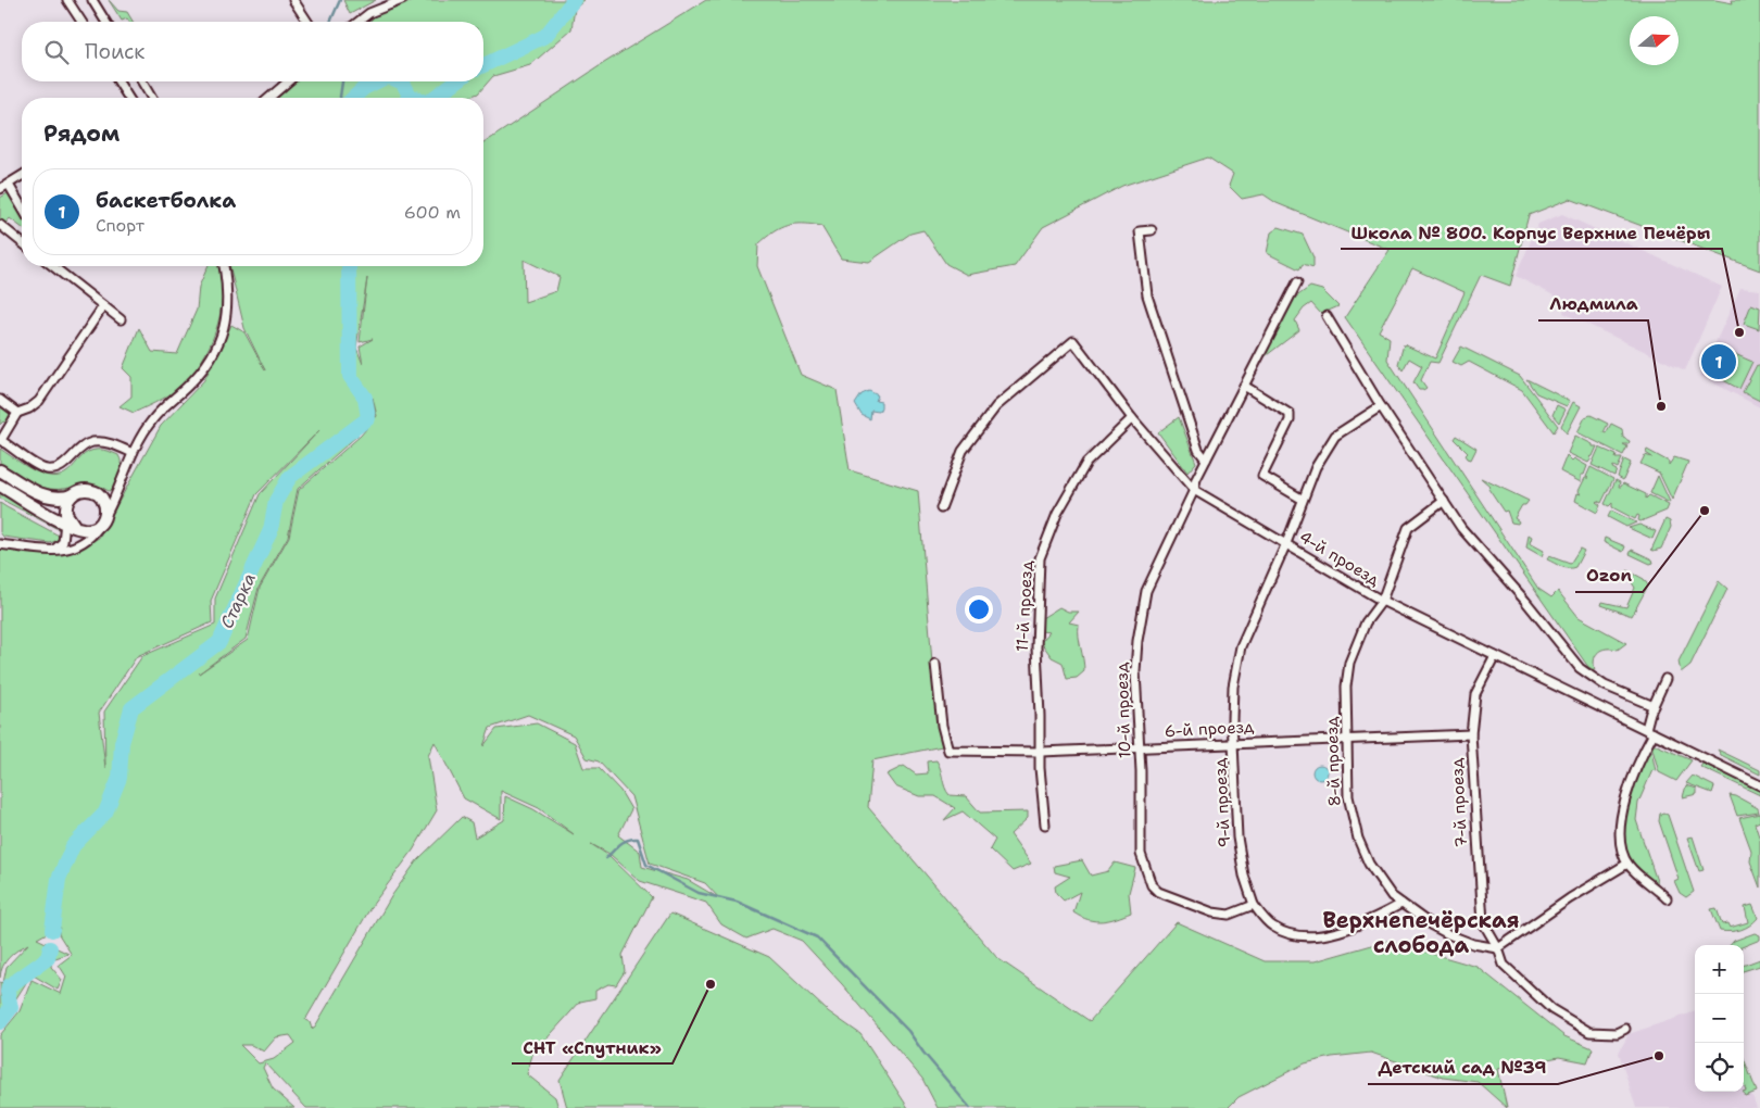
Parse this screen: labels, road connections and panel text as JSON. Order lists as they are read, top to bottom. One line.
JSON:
{"streets":{"street":["4-й проезд","11-й проезд","10-й проезд","6-й проезд","8-й проезд","9-й проезд","7-й проезд"]},"crossings":[["4-й проезд","11-й проезд"],["4-й проезд","10-й проезд"],["4-й проезд","8-й проезд"],["4-й проезд","9-й проезд"],["4-й проезд","7-й проезд"],["11-й проезд","6-й проезд"],["10-й проезд","6-й проезд"],["10-й проезд","9-й проезд"],["6-й проезд","8-й проезд"],["6-й проезд","9-й проезд"],["6-й проезд","7-й проезд"],["8-й проезд","7-й проезд"]],"districts":["Верхнепечёрская слобода"],"water":["Старка"],"places":["Школа № 800. Корпус Верхние Печёры","Людмила","Ozon","СНТ «Спутник»","Детский сад №39"],"north":"right","page":{"search":"Поиск","heading":"Рядом","list":[{"mark":"1","name":"баскетболка","note":"Спорт","value":"600 m"}],"pins":"1","map_buttons":["+","−"]}}
